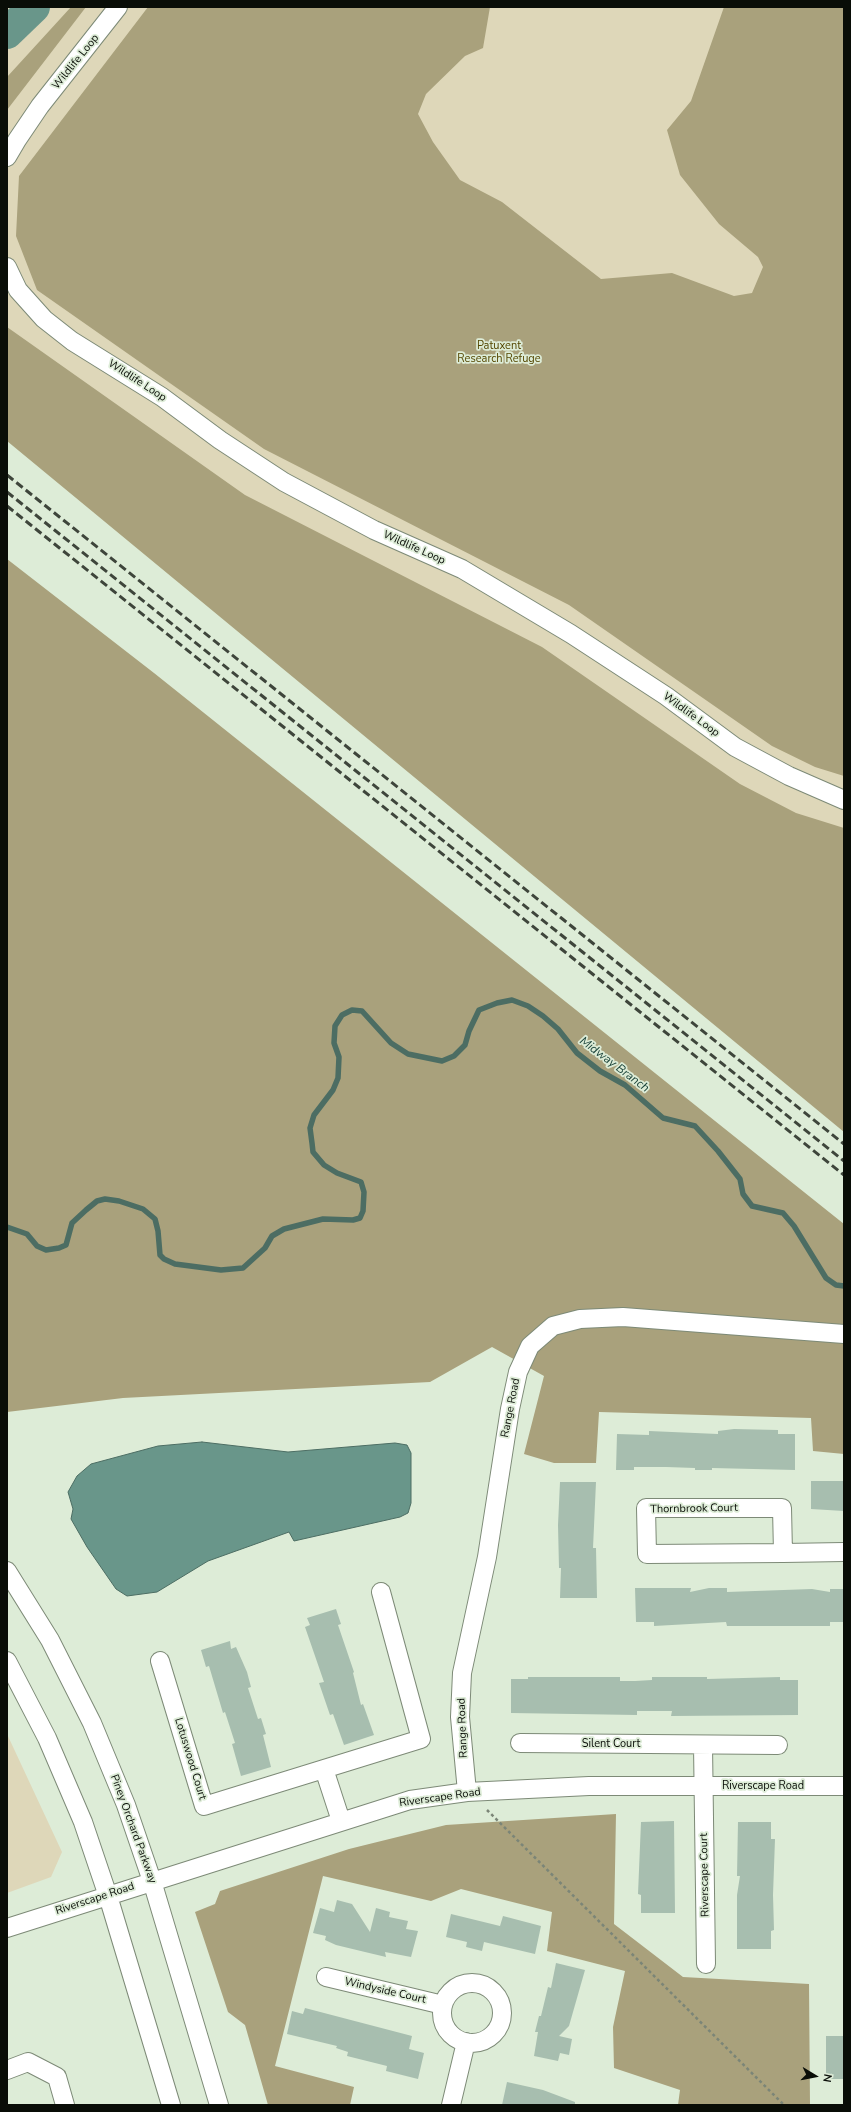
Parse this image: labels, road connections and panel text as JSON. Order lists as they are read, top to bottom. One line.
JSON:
{"streets":{"street":["Wildlife Loop","Range Road","Thornbrook Court","Silent Court","Lotuswood Court","Riverscape Road","Piney Orchard Parkway","Riverscape Court","Windyside Court"]},"crossings":[["Range Road","Riverscape Road"],["Riverscape Road","Piney Orchard Parkway"],["Riverscape Road","Riverscape Court"]],"water":["Midway Branch"],"parks":["Patuxent Research Refuge"],"north":"right"}
